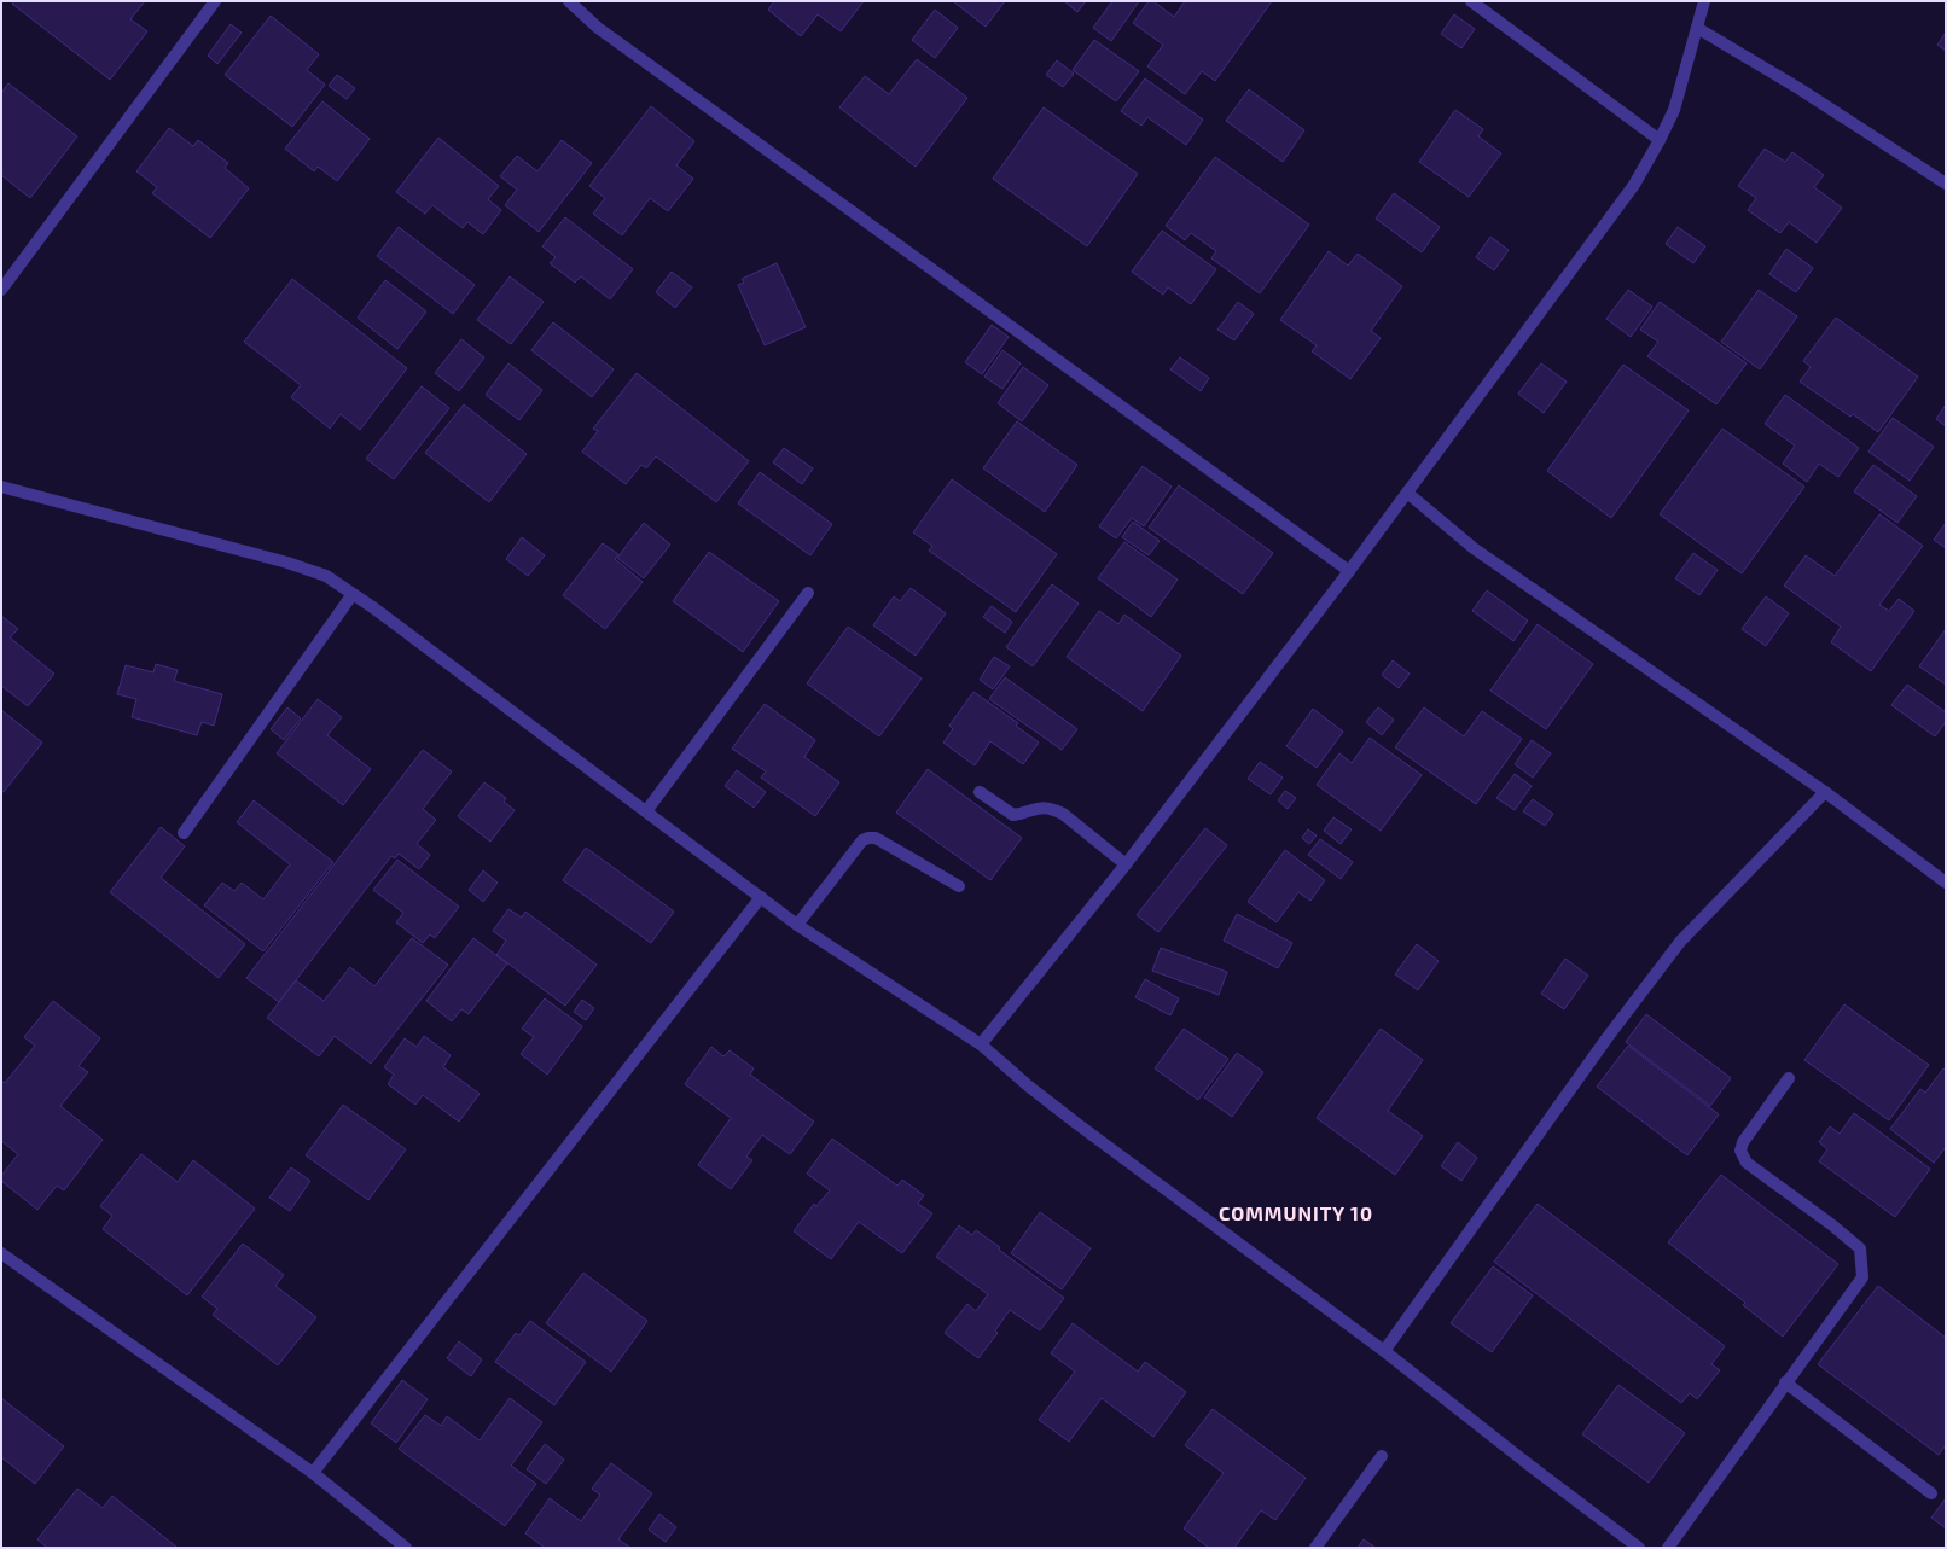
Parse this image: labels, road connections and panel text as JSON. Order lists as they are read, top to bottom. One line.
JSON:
{"districts":["COMMUNITY 10"]}
